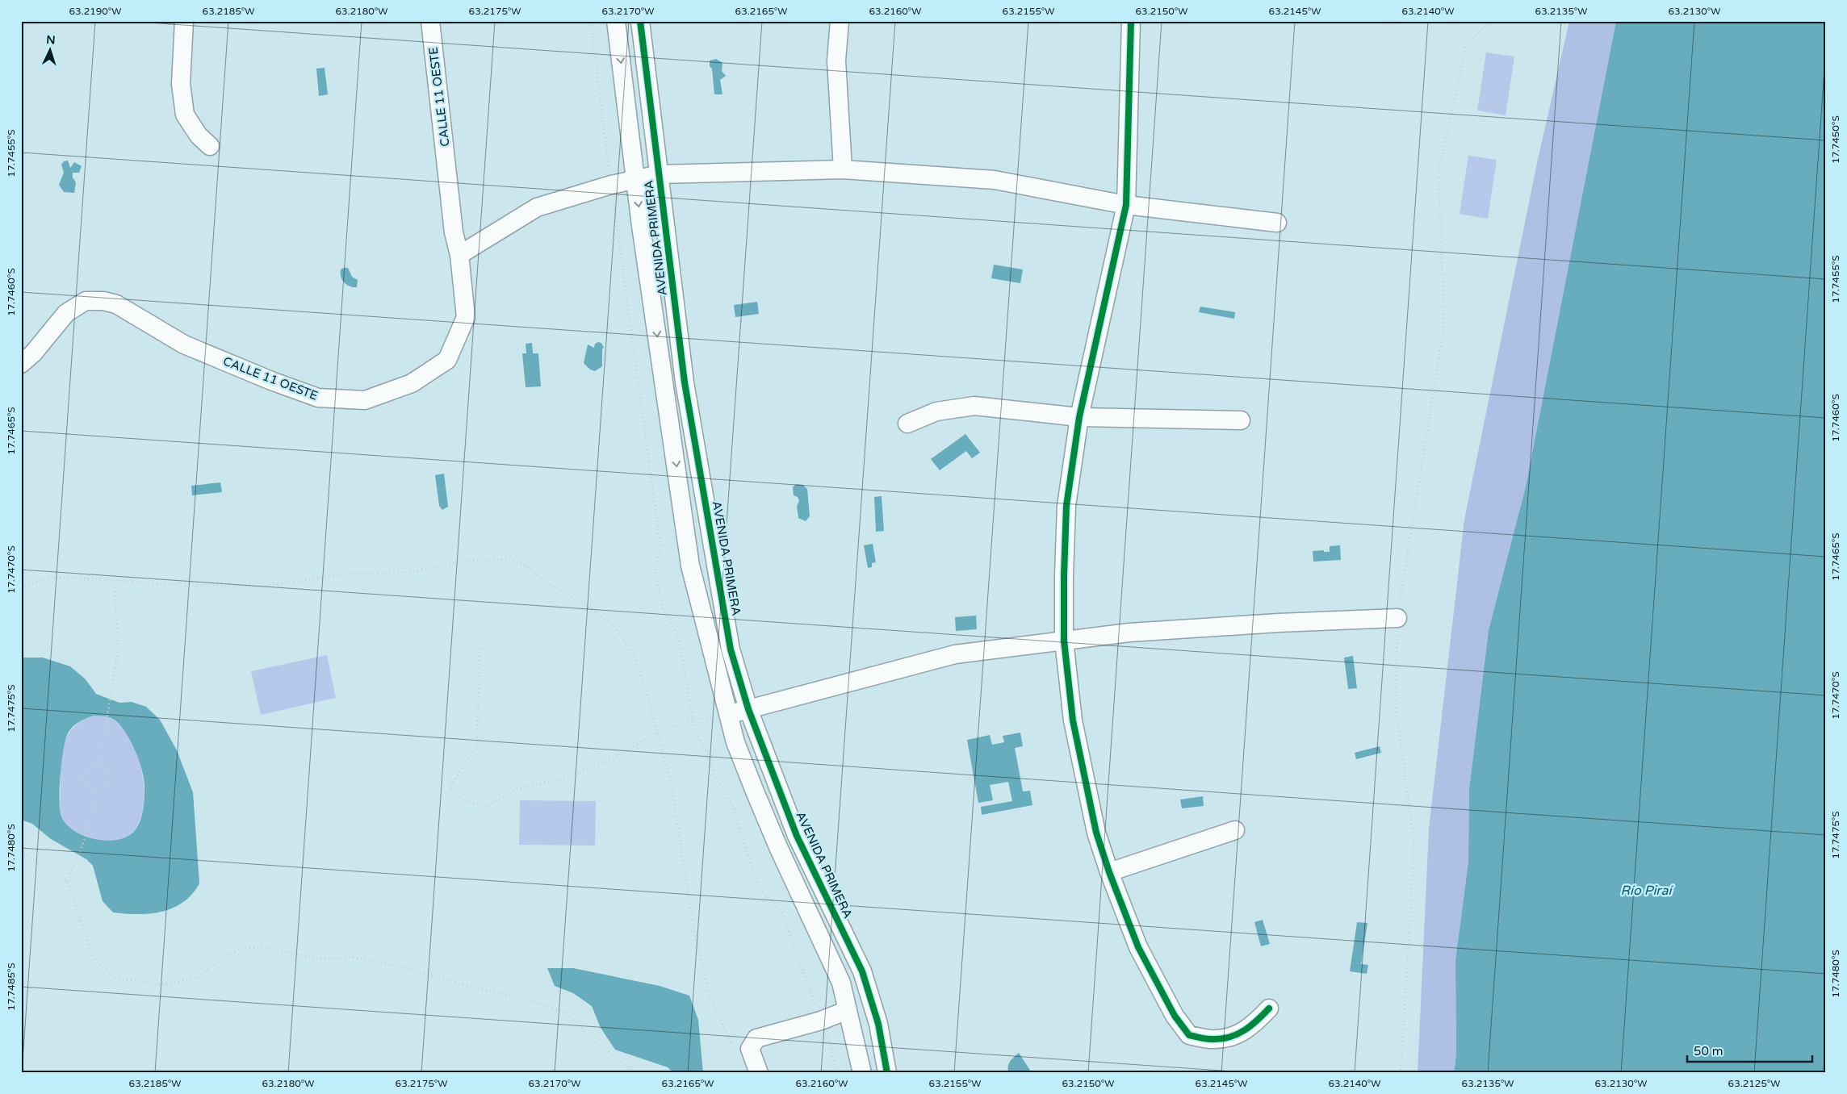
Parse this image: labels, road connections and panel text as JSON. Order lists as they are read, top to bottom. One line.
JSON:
{"streets":{"street":["CALLE 11 OESTE","AVENIDA PRIMERA"]},"water":["Río Piraí"],"scale_bar":"50 m","north":"top","coordinates":["63.2190°W","63.2185°W","63.2180°W","63.2175°W","63.2170°W","63.2165°W","63.2160°W","63.2155°W","63.2150°W","63.2145°W","63.2140°W","63.2135°W","63.2130°W","17.7450°S","17.7455°S","17.7460°S","17.7465°S","17.7470°S","17.7475°S","17.7480°S","17.7485°S","63.2125°W"]}
